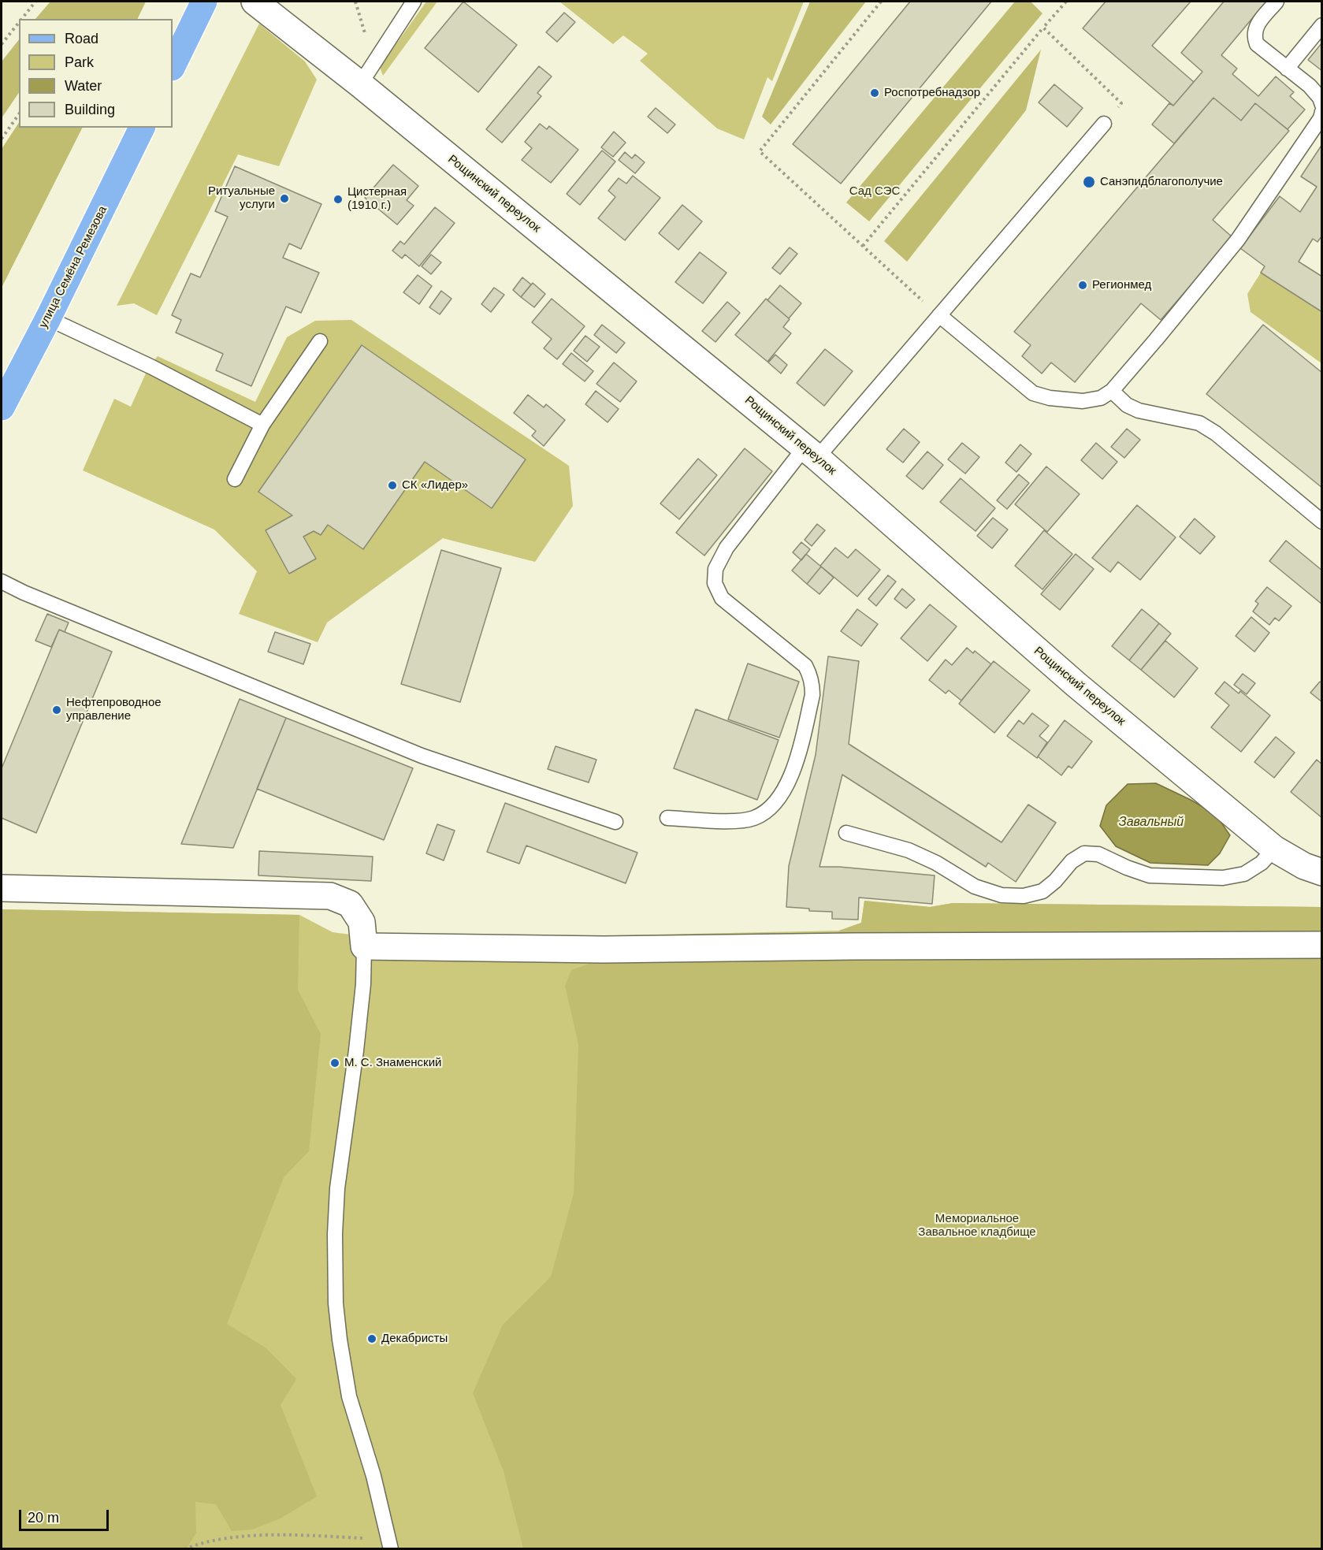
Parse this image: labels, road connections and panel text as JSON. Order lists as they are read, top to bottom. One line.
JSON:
{"streets":{"main road":["улица Семёна Ремезова"],"street":["Рощинский переулок"]},"water":["Завальный"],"parks":["Сад СЭС","Мемориальное Завальное кладбище"],"places":["Роспотребнадзор","Санэпидблагополучие","Ритуальные услуги","Цистерная (1910 г.)","Регионмед","СК «Лидер»","Нефтепроводное управление","М. С. Знаменский","Декабристы"],"legend":["Road","Park","Water","Building"],"scale_bar":"20 m"}
